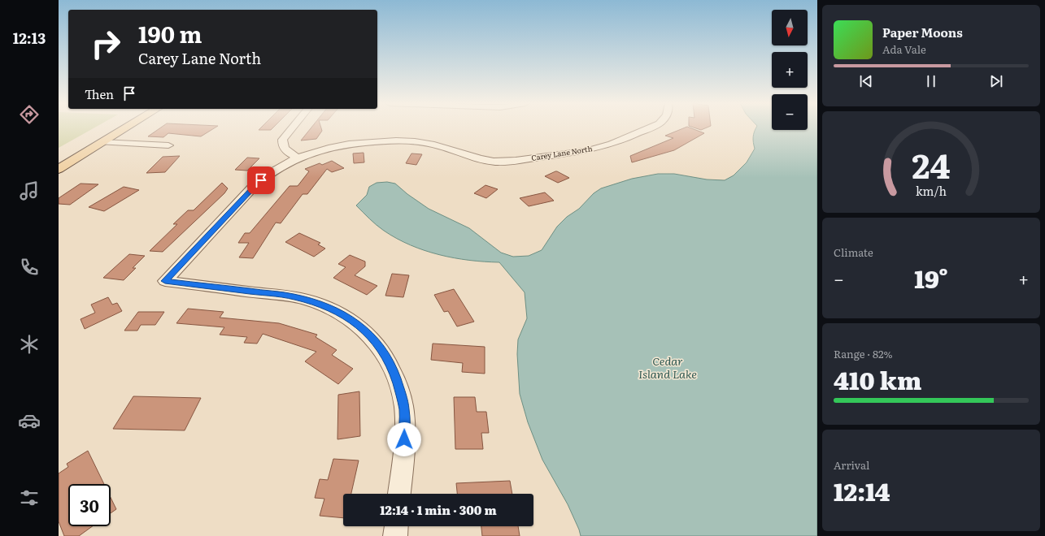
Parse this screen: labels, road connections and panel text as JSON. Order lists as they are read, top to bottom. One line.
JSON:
{"streets":{"street":["Carey Lane North"]},"water":["Cedar Island Lake"],"north":"bottom","page":{"tabs":"12:13","map_buttons":["+","−"],"turn":["190 m","Carey Lane North"],"song":["Paper Moons","Ada Vale"],"then":"Then","tile":["Climate",["Range · 82%","410 km"],["Arrival","12:14"]],"heat":["−","19°","+"],"limit":"30","trip":"12:14 · 1 min · 300 m","gauge":["24","km/h"]}}
